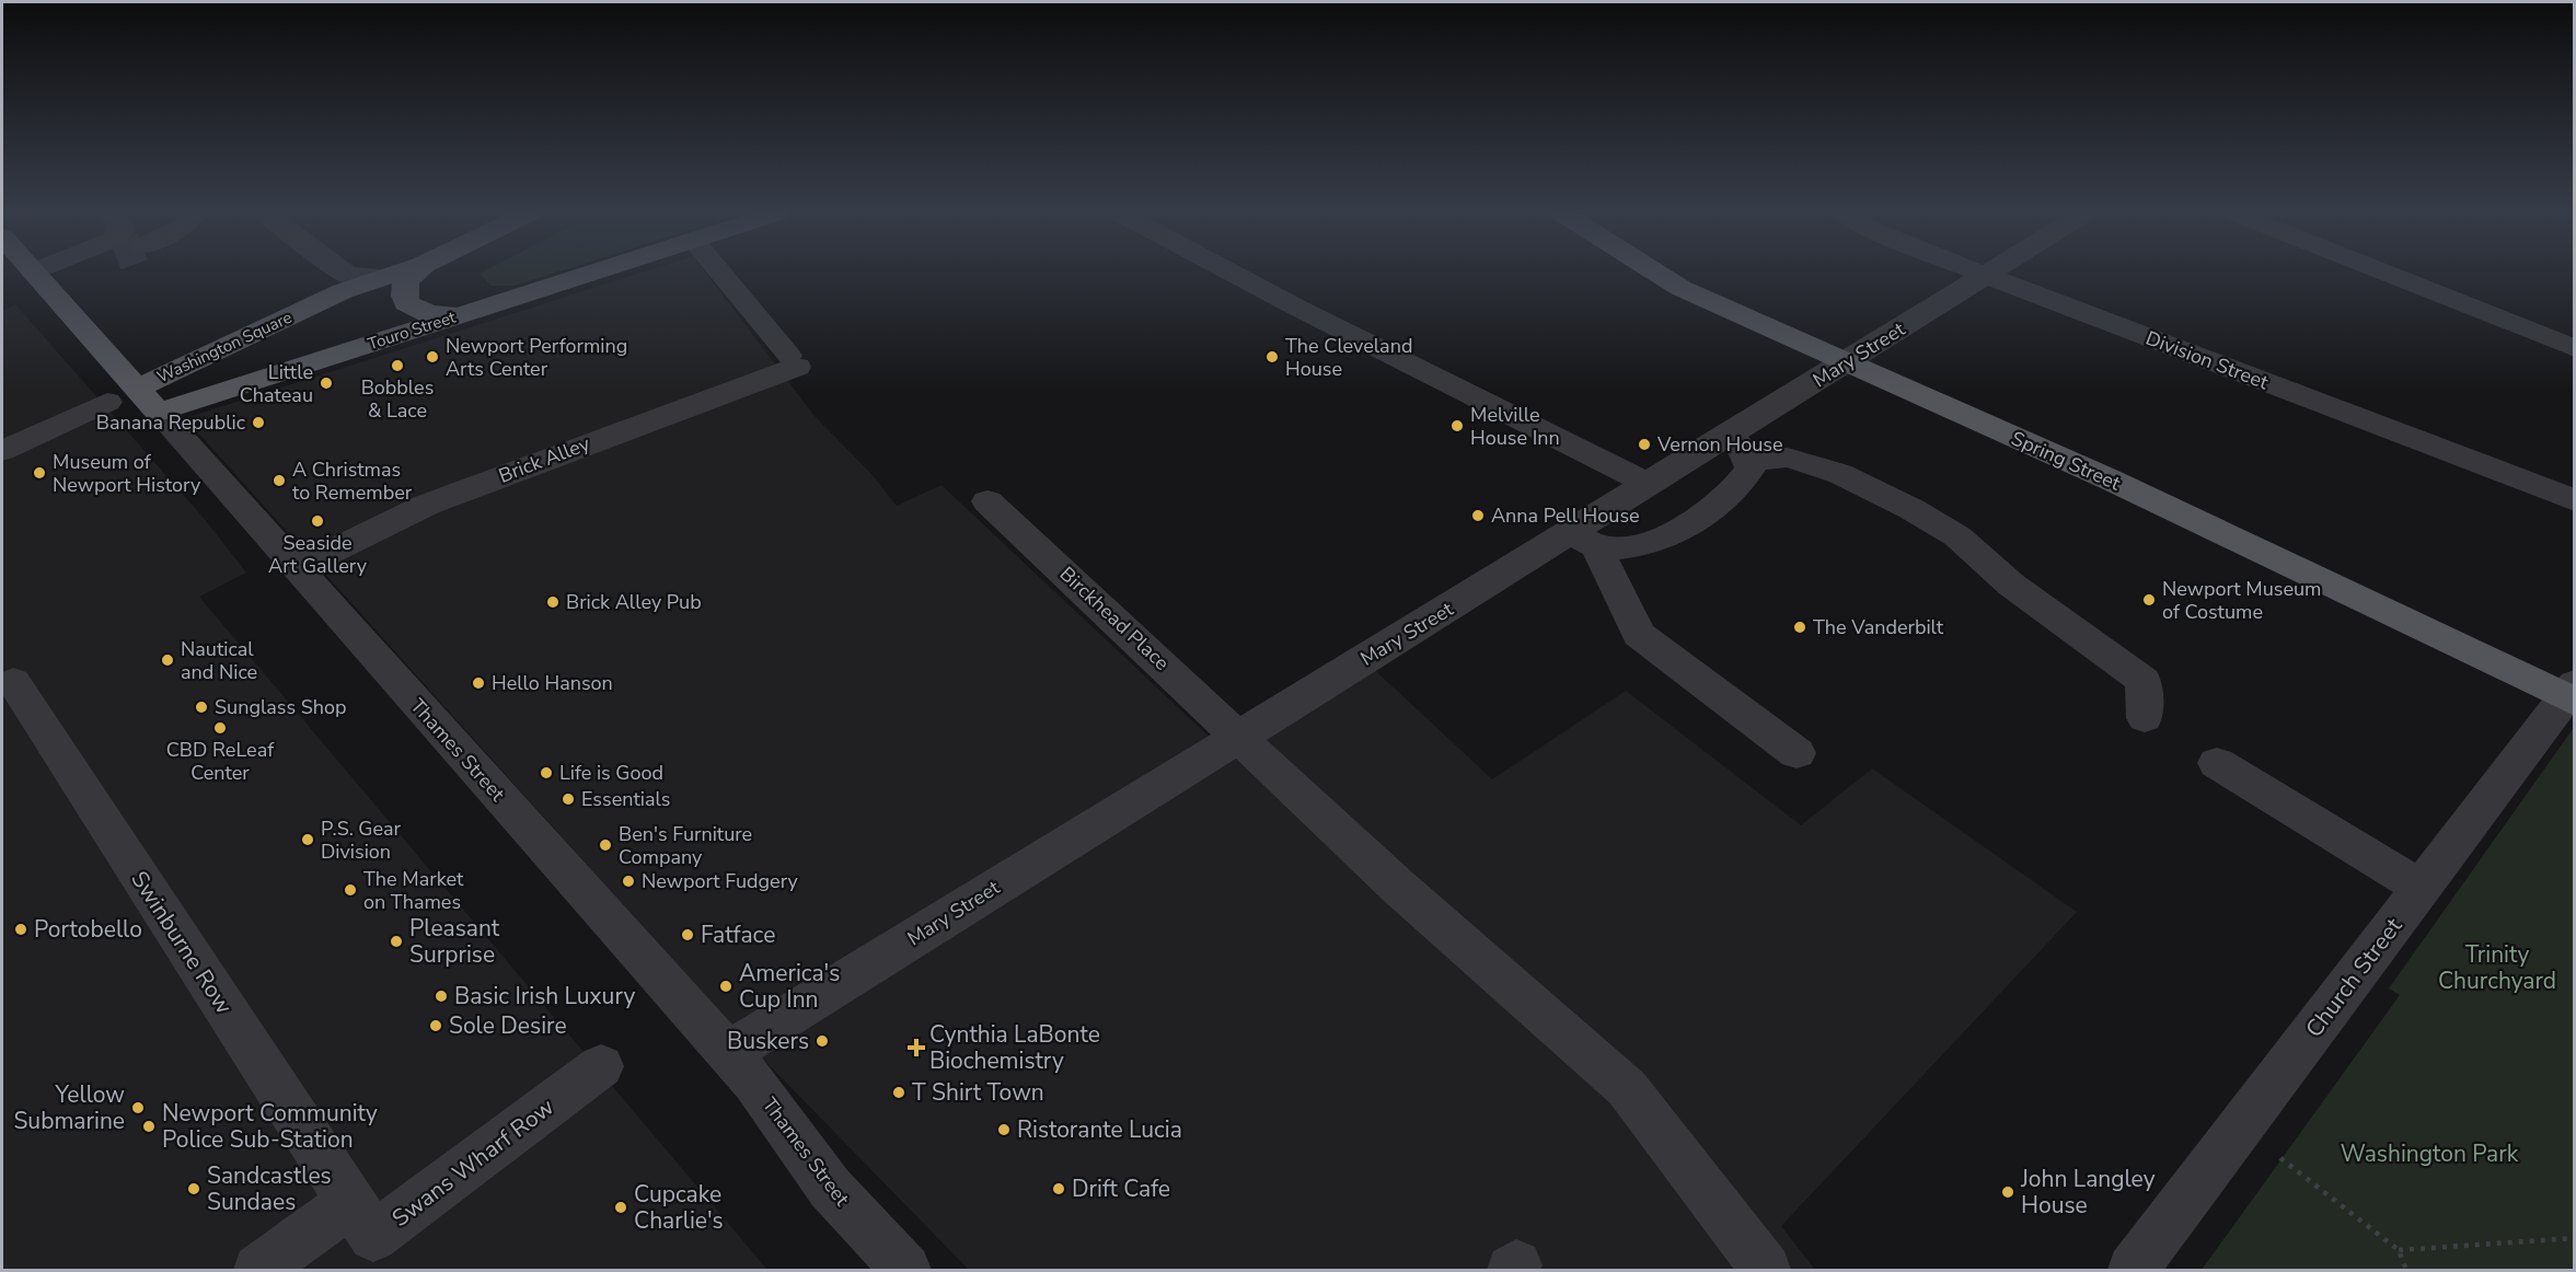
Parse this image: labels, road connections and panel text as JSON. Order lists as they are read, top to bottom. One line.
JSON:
{"streets":{"main road":["Touro Street","Washington Square","Spring Street","Thames Street"],"street":["Mary Street","Division Street","Brick Alley","Birckhead Place","Swinburne Row","Church Street","Swans Wharf Row"]},"crossings":[["Touro Street","Washington Square"],["Touro Street","Thames Street"],["Washington Square","Thames Street"],["Mary Street","Division Street"],["Mary Street","Spring Street"],["Mary Street","Birckhead Place"],["Mary Street","Thames Street"],["Brick Alley","Thames Street"],["Spring Street","Church Street"],["Swinburne Row","Swans Wharf Row"]],"parks":["Trinity Churchyard","Washington Park"],"places":{"other":["Newport Performing Arts Center","The Cleveland House","Bobbles & Lace","Little Chateau","Banana Republic","Melville House Inn","Vernon House","Museum of Newport History","A Christmas to Remember","Anna Pell House","Seaside Art Gallery","Newport Museum of Costume","Brick Alley Pub","The Vanderbilt","Nautical and Nice","Hello Hanson","Sunglass Shop","CBD ReLeaf Center","Life is Good","Essentials","P.S. Gear Division","Ben's Furniture Company","Newport Fudgery","The Market on Thames","Portobello","Fatface","Pleasant Surprise","America's Cup Inn","Basic Irish Luxury","Sole Desire","Buskers","T Shirt Town","Yellow Submarine","Newport Community Police Sub-Station","Ristorante Lucia","Sandcastles Sundaes","Drift Cafe","John Langley House","Cupcake Charlie's"],"health":["Cynthia LaBonte Biochemistry"]}}
